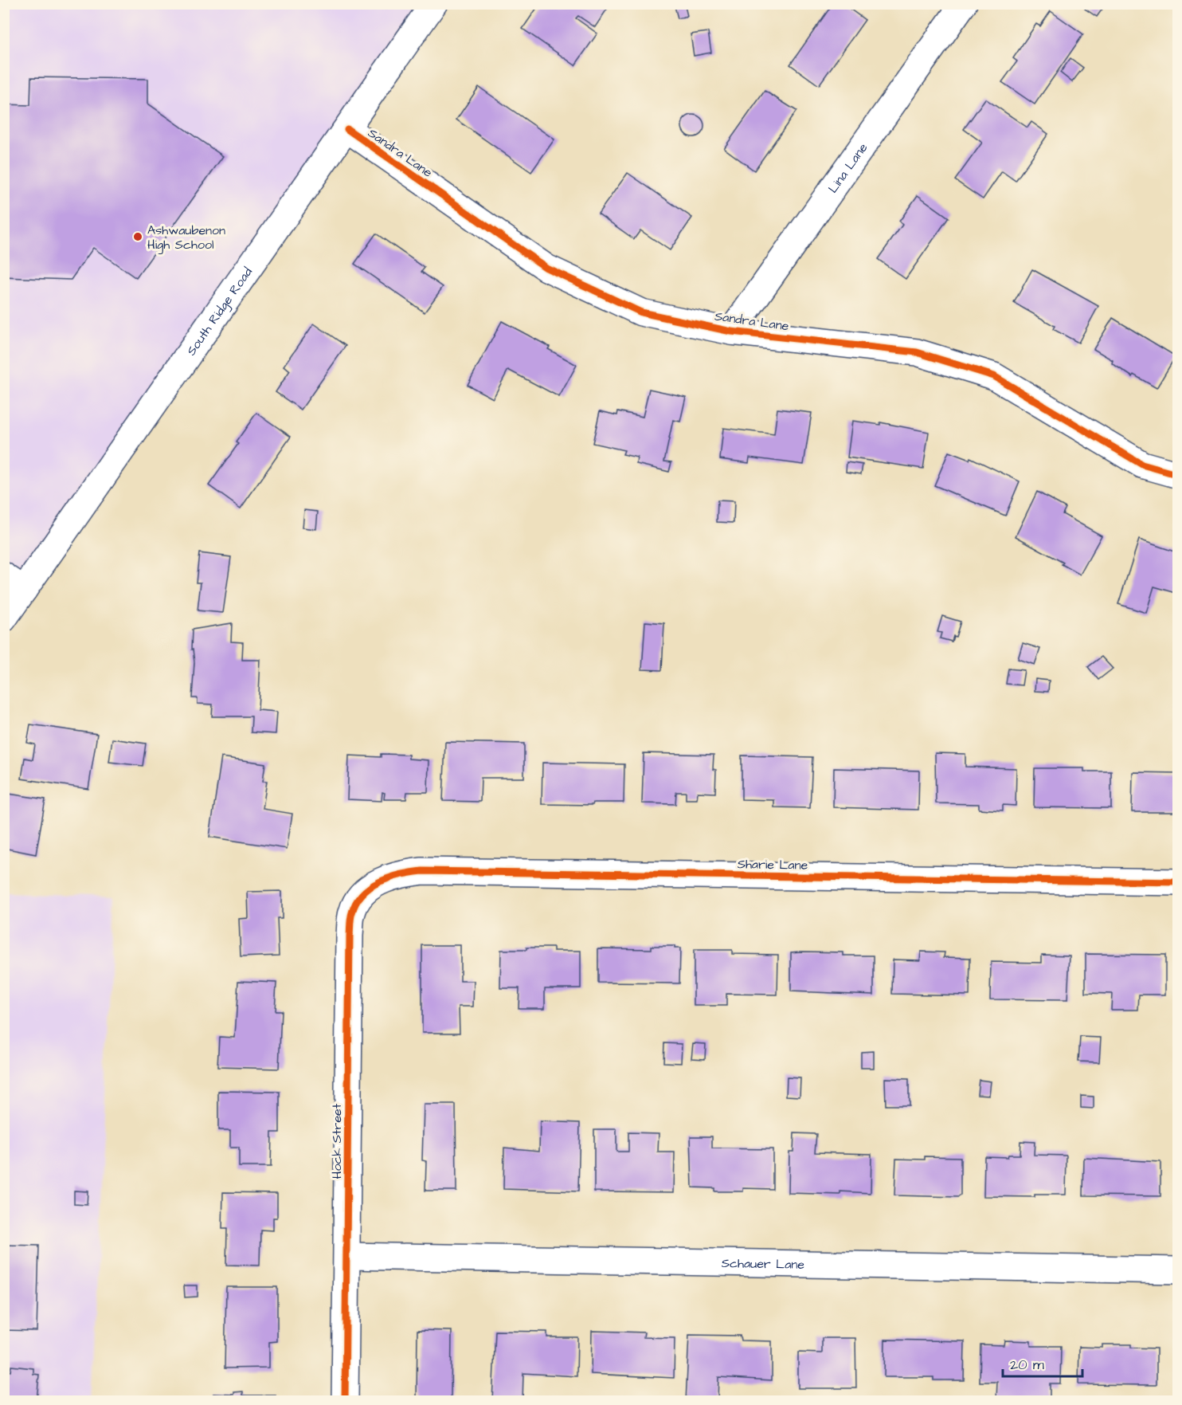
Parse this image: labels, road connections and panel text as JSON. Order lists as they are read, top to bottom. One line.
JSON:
{"streets":{"street":["Sandra Lane","Lina Lane","South Ridge Road","Sharie Lane","Hock Street","Schauer Lane"]},"crossings":[["Sandra Lane","Lina Lane"],["Sandra Lane","South Ridge Road"],["Sharie Lane","Hock Street"],["Hock Street","Schauer Lane"]],"places":["Ashwaubenon High School"],"scale_bar":"20 m"}
